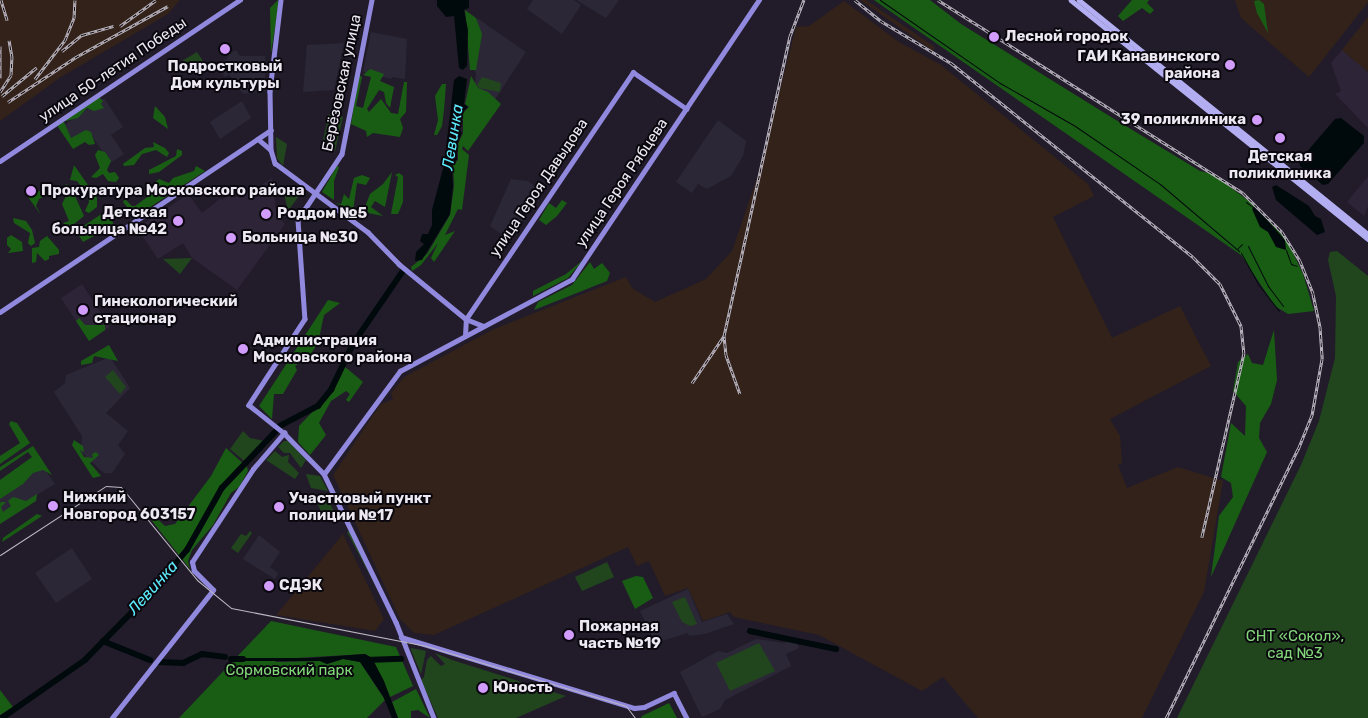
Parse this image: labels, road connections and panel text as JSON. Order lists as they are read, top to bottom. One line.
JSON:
{"streets":{"street":["улица 50-летия Победы","Берёзовская улица","улица Героя Рябцева","улица Героя Давыдова"]},"crossings":[["улица Героя Рябцева","улица Героя Давыдова"]],"water":["Левинка"],"parks":["СНТ «Сокол», сад №3","Сормовский парк"],"places":["Лесной городок","Подростковый Дом культуры","ГАИ Канавинского района","39 поликлиника","Детская поликлиника","Прокуратура Московского района","Роддом №5","Детская больница №42","Больница №30","Гинекологический стационар","Администрация Московского района","Нижний Новгород 603157","Участковый пункт полиции №17","СДЭК","Пожарная часть №19","Юность"]}
